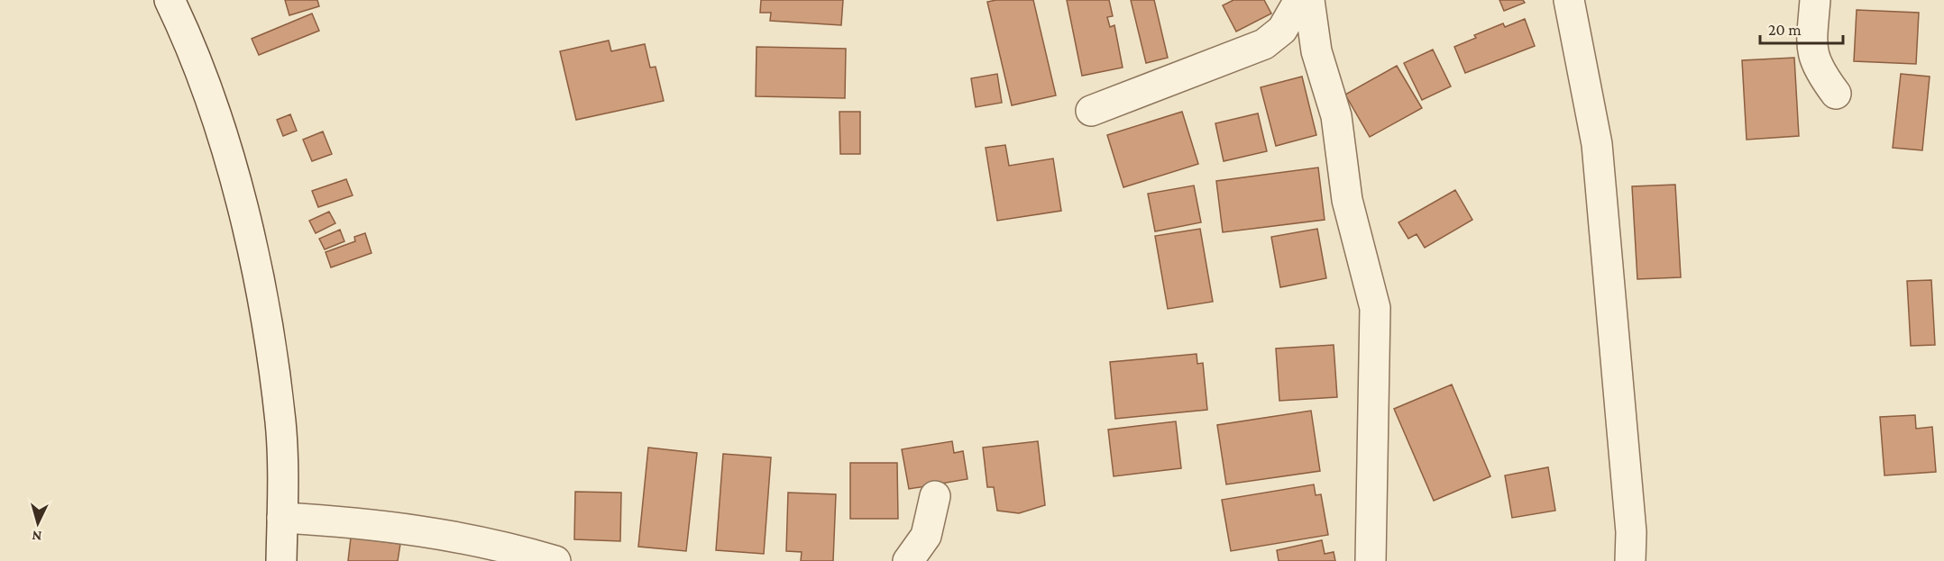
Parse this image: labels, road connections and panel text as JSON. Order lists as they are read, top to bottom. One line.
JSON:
{"scale_bar":"20 m","north":"bottom"}
